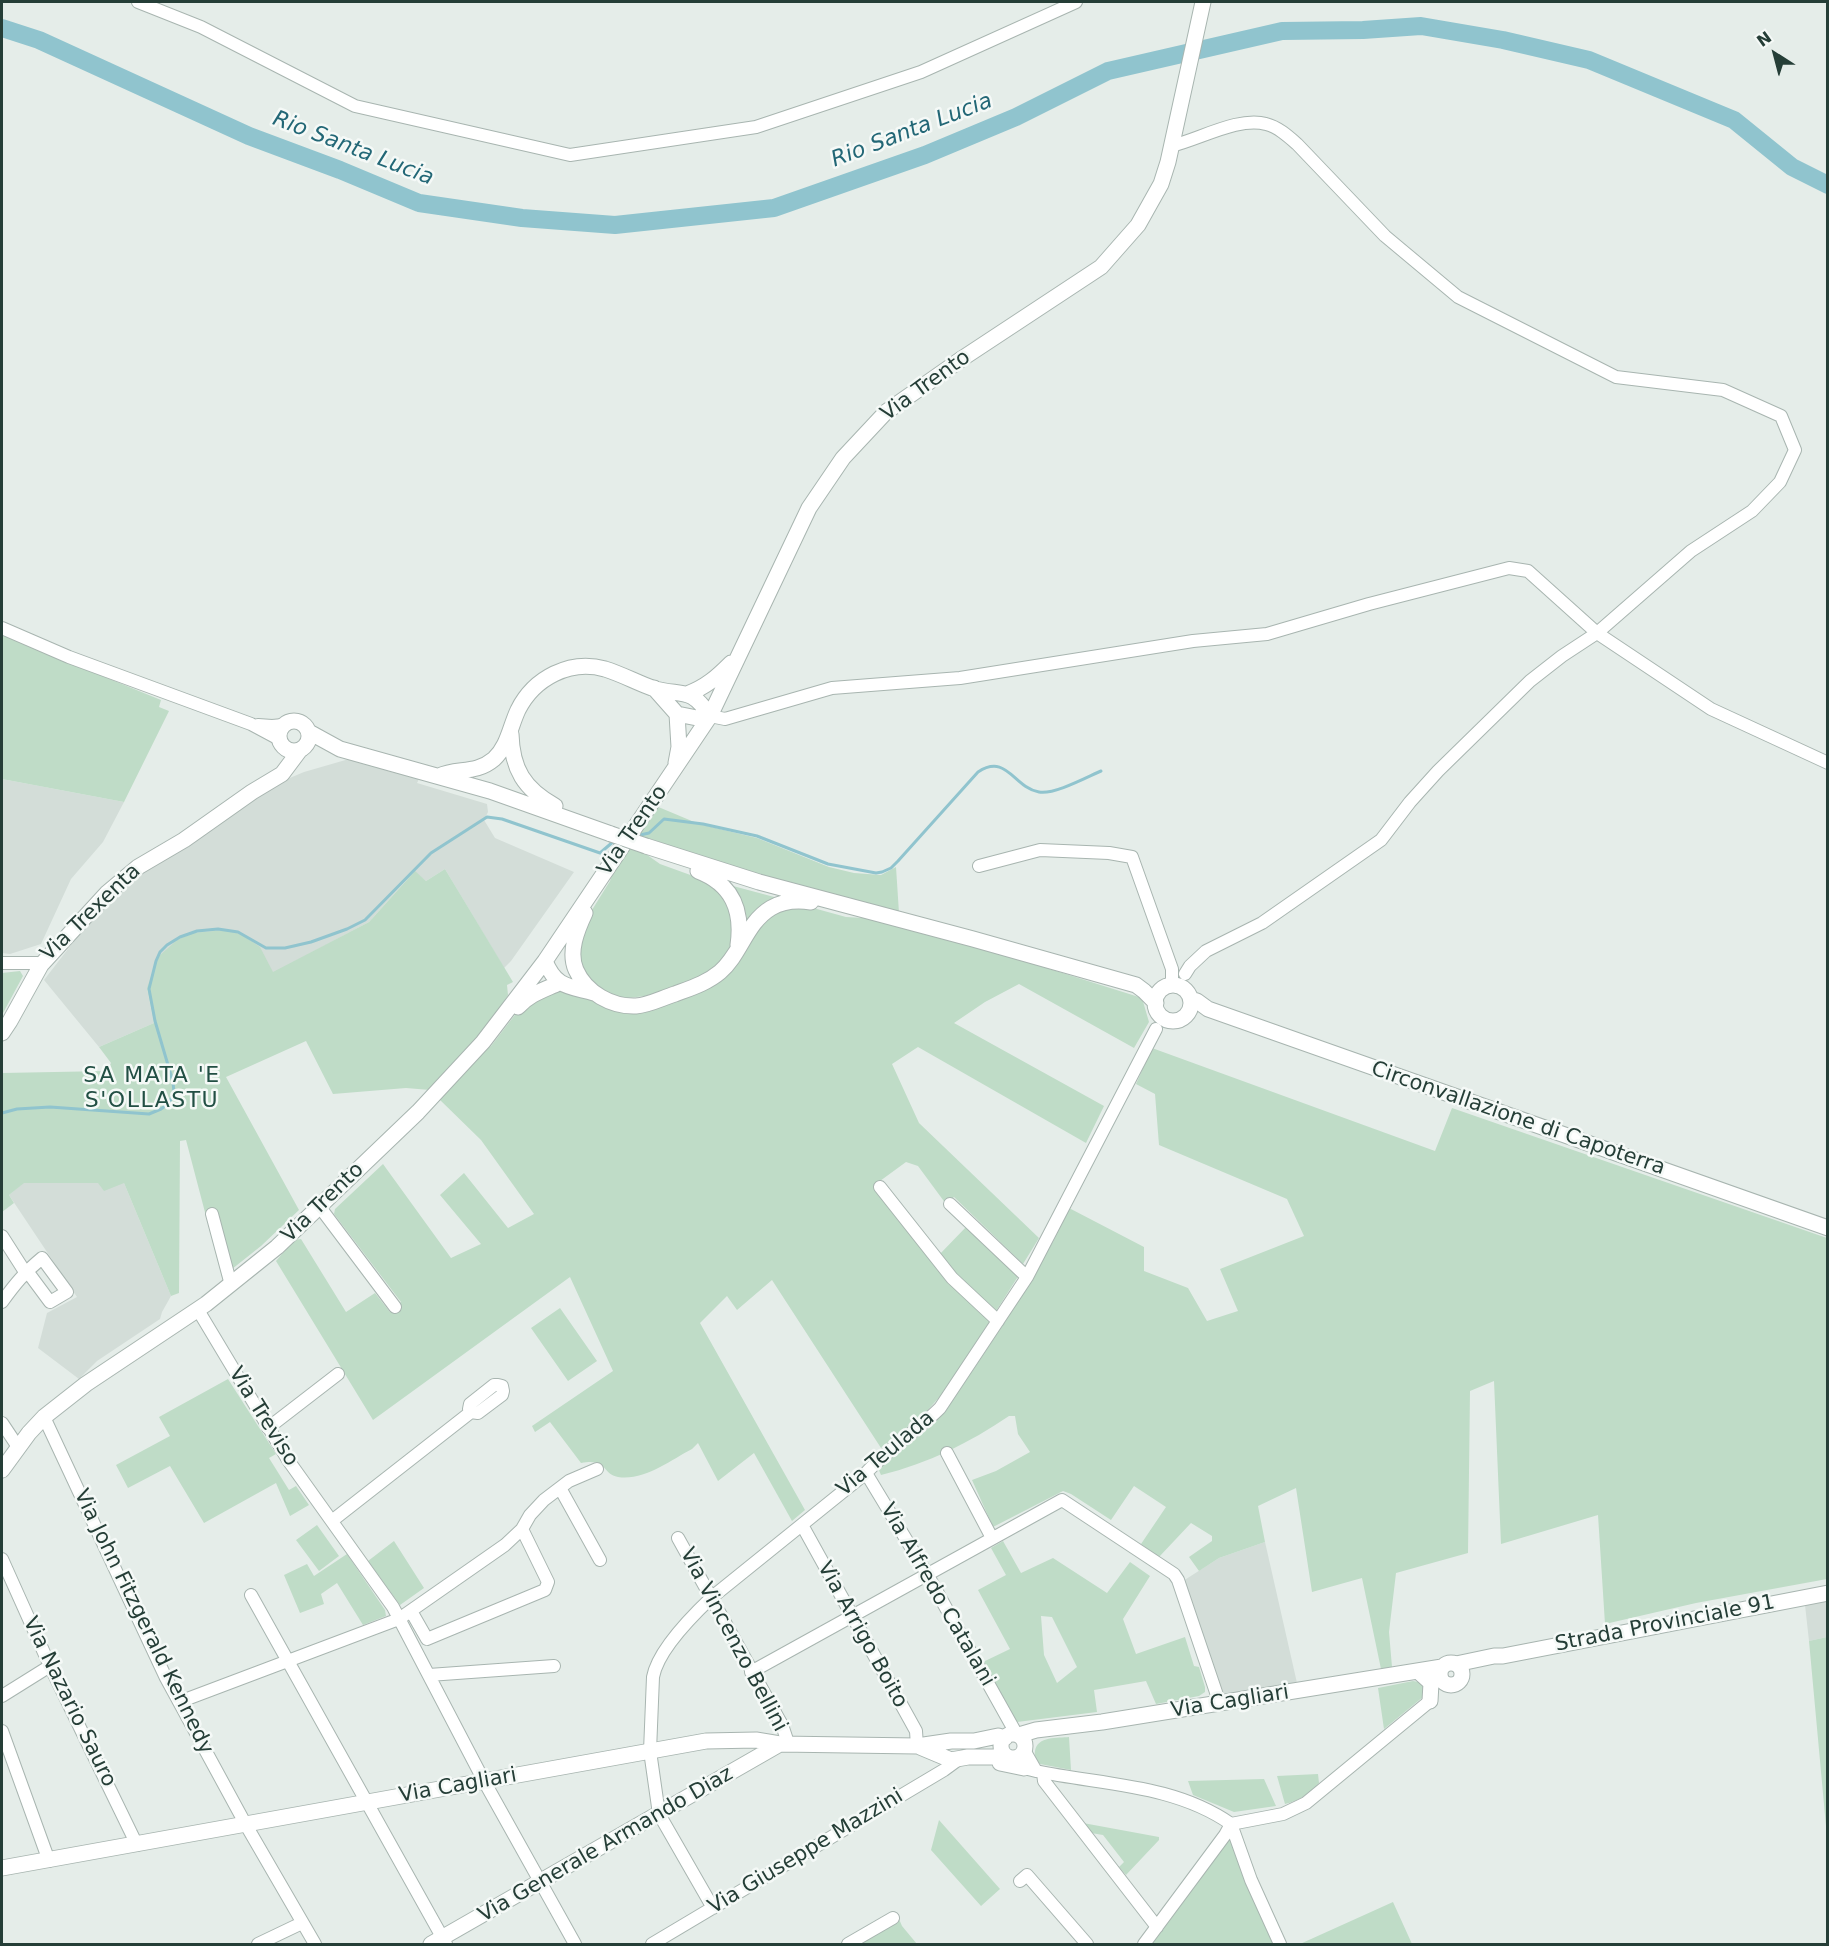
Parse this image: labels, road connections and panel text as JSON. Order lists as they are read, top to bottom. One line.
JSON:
{"streets":{"street":["Via Trento","Via Trexenta","Circonvallazione di Capoterra","Via Treviso","Via Teulada","Via Alfredo Catalani","Via John Fitzgerald Kennedy","Strada Provinciale 91","Via Arrigo Boito","Via Vincenzo Bellini","Via Nazario Sauro","Via Cagliari","Via Generale Armando Diaz","Via Giuseppe Mazzini"]},"crossings":[["Via Trento","Via Treviso"],["Via Trento","Via John Fitzgerald Kennedy"],["Via Treviso","Via Cagliari"],["Via Treviso","Via Generale Armando Diaz"],["Via Teulada","Via Alfredo Catalani"],["Via Teulada","Via Arrigo Boito"],["Via Teulada","Via Vincenzo Bellini"],["Via Teulada","Via Cagliari"],["Via Teulada","Via Generale Armando Diaz"],["Via Alfredo Catalani","Via Cagliari"],["Via John Fitzgerald Kennedy","Via Cagliari"],["Strada Provinciale 91","Via Cagliari"],["Via Arrigo Boito","Via Cagliari"],["Via Vincenzo Bellini","Via Cagliari"],["Via Vincenzo Bellini","Via Generale Armando Diaz"],["Via Nazario Sauro","Via Cagliari"],["Via Cagliari","Via Generale Armando Diaz"],["Via Cagliari","Via Giuseppe Mazzini"]],"districts":["SA MATA 'E S'OLLASTU"],"water":["Rio Santa Lucia"],"north":"top left"}
